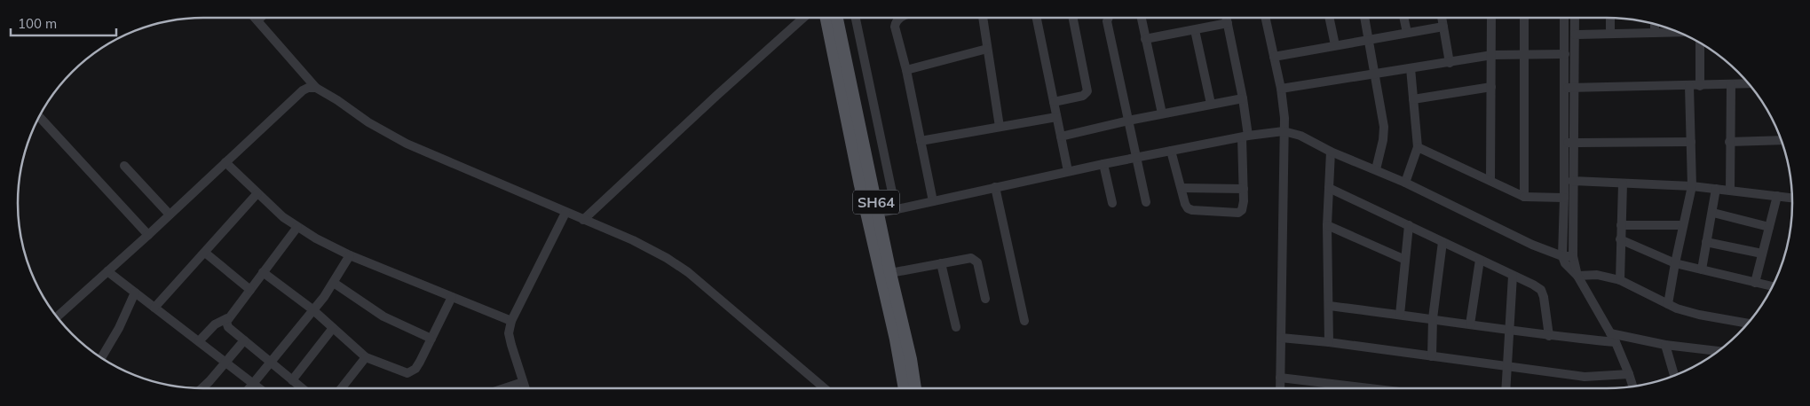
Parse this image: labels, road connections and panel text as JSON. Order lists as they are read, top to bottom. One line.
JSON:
{"streets":{"main road":["SH64"]},"scale_bar":"100 m"}
